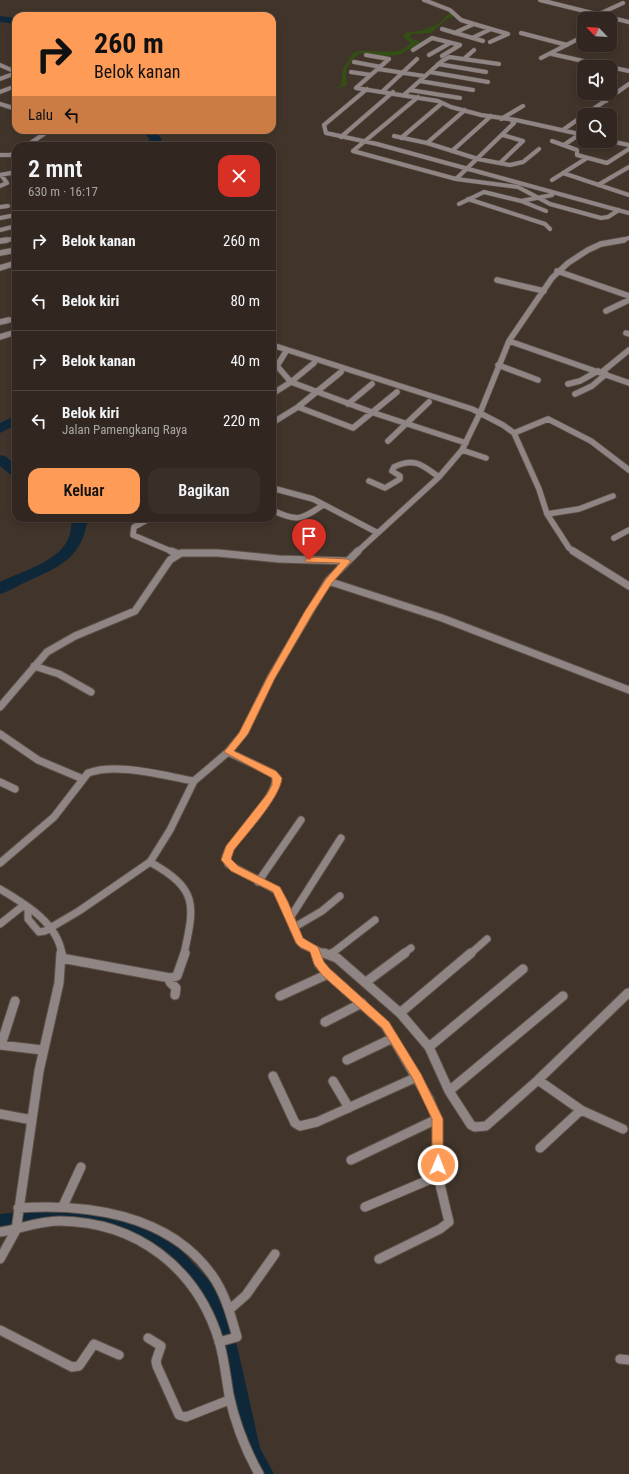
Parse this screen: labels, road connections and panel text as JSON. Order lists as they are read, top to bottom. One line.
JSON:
{"north":"top left","page":{"turn":["260 m","Belok kanan"],"then":"Lalu","heading":["2 mnt","630 m · 16:17"],"list":[{"name":"Belok kanan","value":"260 m"},{"name":"Belok kiri","value":"80 m"},{"name":"Belok kanan","value":"40 m"},{"name":"Belok kiri","note":"Jalan Pamengkang Raya","value":"220 m"}],"buttons":["Keluar","Bagikan"]}}
